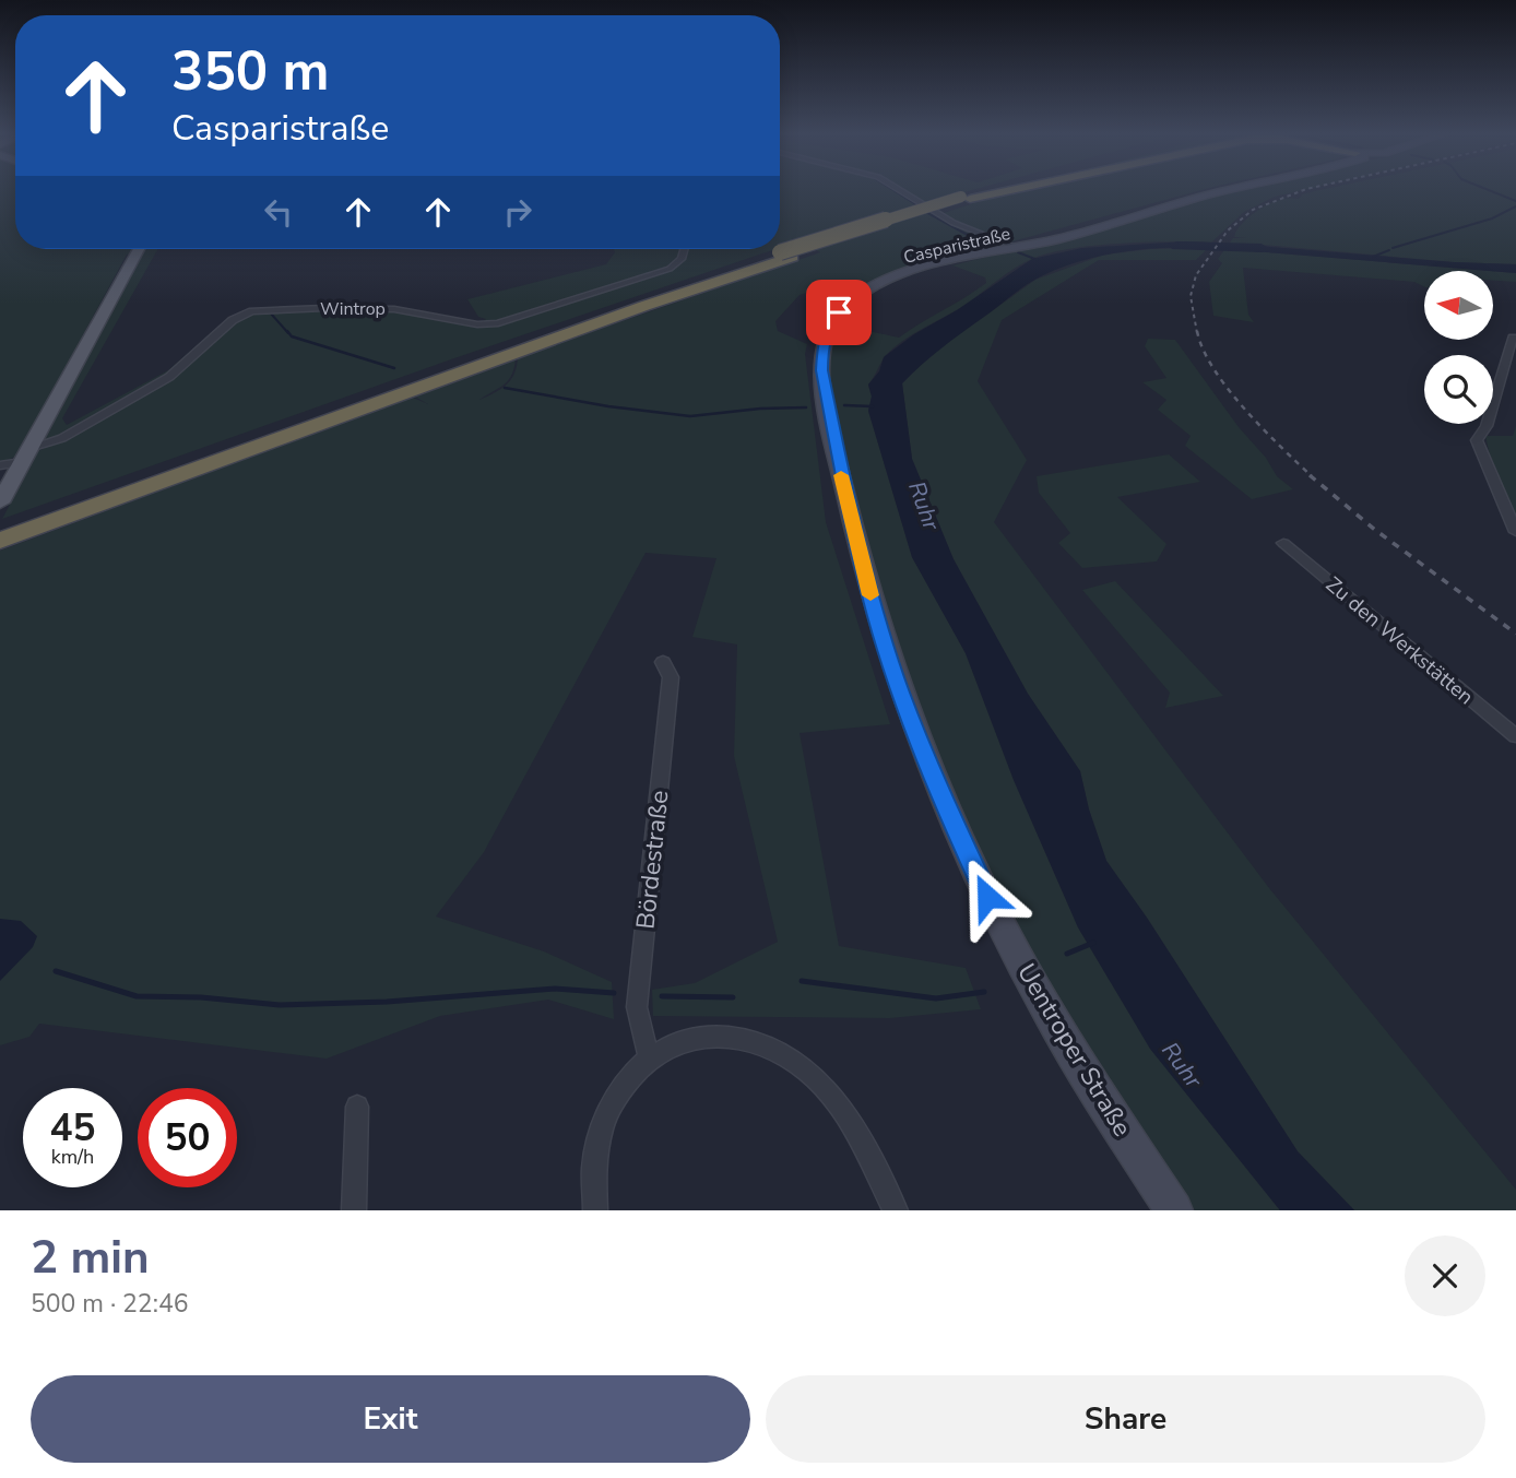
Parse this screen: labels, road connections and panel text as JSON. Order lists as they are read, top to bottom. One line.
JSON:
{"streets":{"main road":["Casparistraße","Uentroper Straße"],"street":["Wintrop","Zu den Werkstätten","Bördestraße"]},"crossings":[["Casparistraße","Uentroper Straße"]],"water":["Ruhr"],"north":"left","page":{"turn":["350 m","Casparistraße"],"speed":"45 km/h","limit":"50","heading":["2 min","500 m · 22:46"],"buttons":["Exit","Share"]}}
